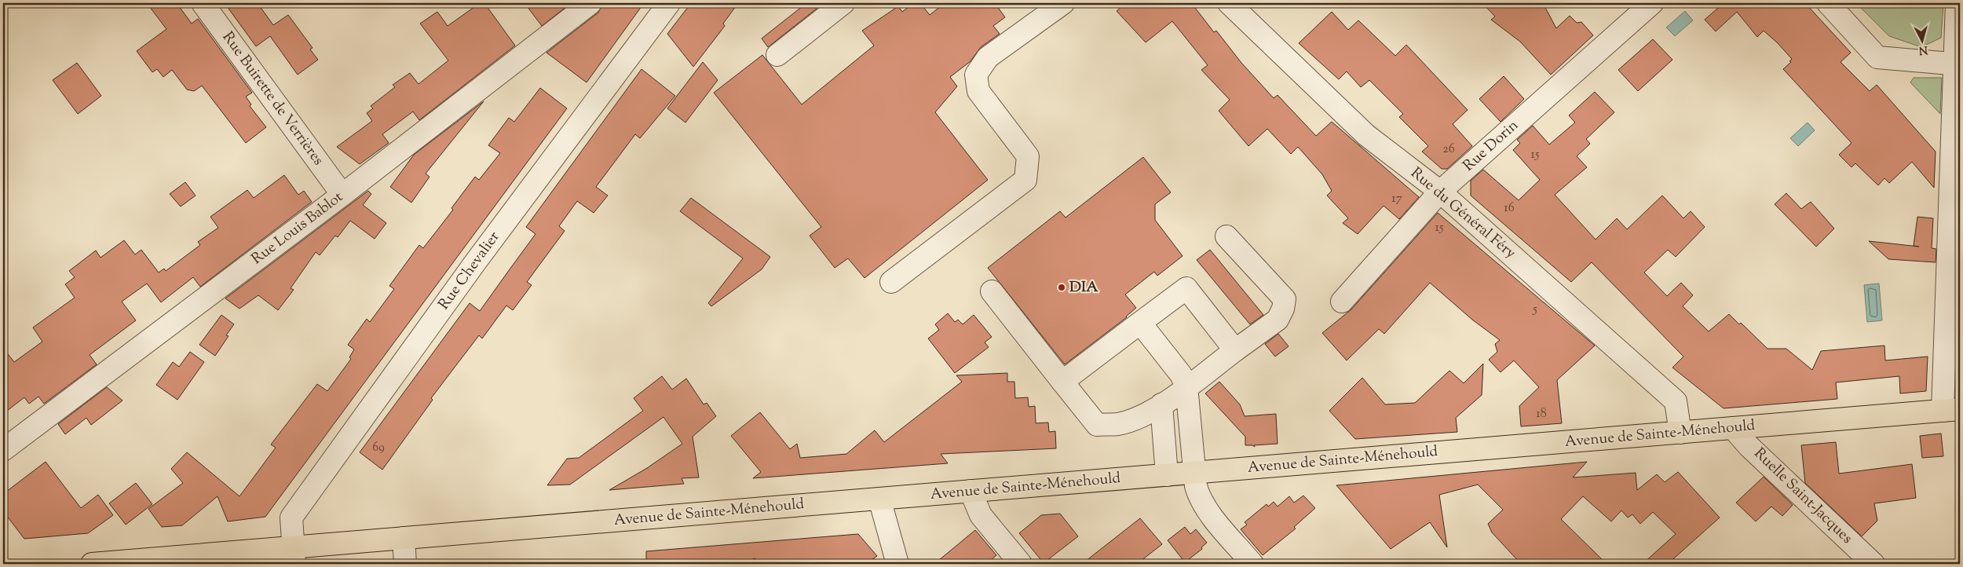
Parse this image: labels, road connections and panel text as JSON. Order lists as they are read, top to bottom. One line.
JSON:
{"streets":{"main road":["Avenue de Sainte-Ménehould"],"street":["Rue Buirette de Verrières","Rue Dorin","Rue du Général Féry","Rue Louis Bablot","Rue Chevalier","Ruelle Saint-Jacques"]},"crossings":[["Rue Buirette de Verrières","Rue Louis Bablot"],["Rue Dorin","Rue du Général Féry"],["Rue du Général Féry","Avenue de Sainte-Ménehould"],["Rue Chevalier","Avenue de Sainte-Ménehould"],["Avenue de Sainte-Ménehould","Ruelle Saint-Jacques"]],"places":["DIA"],"house_numbers":["26","15","17","16","15","5","18","69"],"north":"bottom"}
